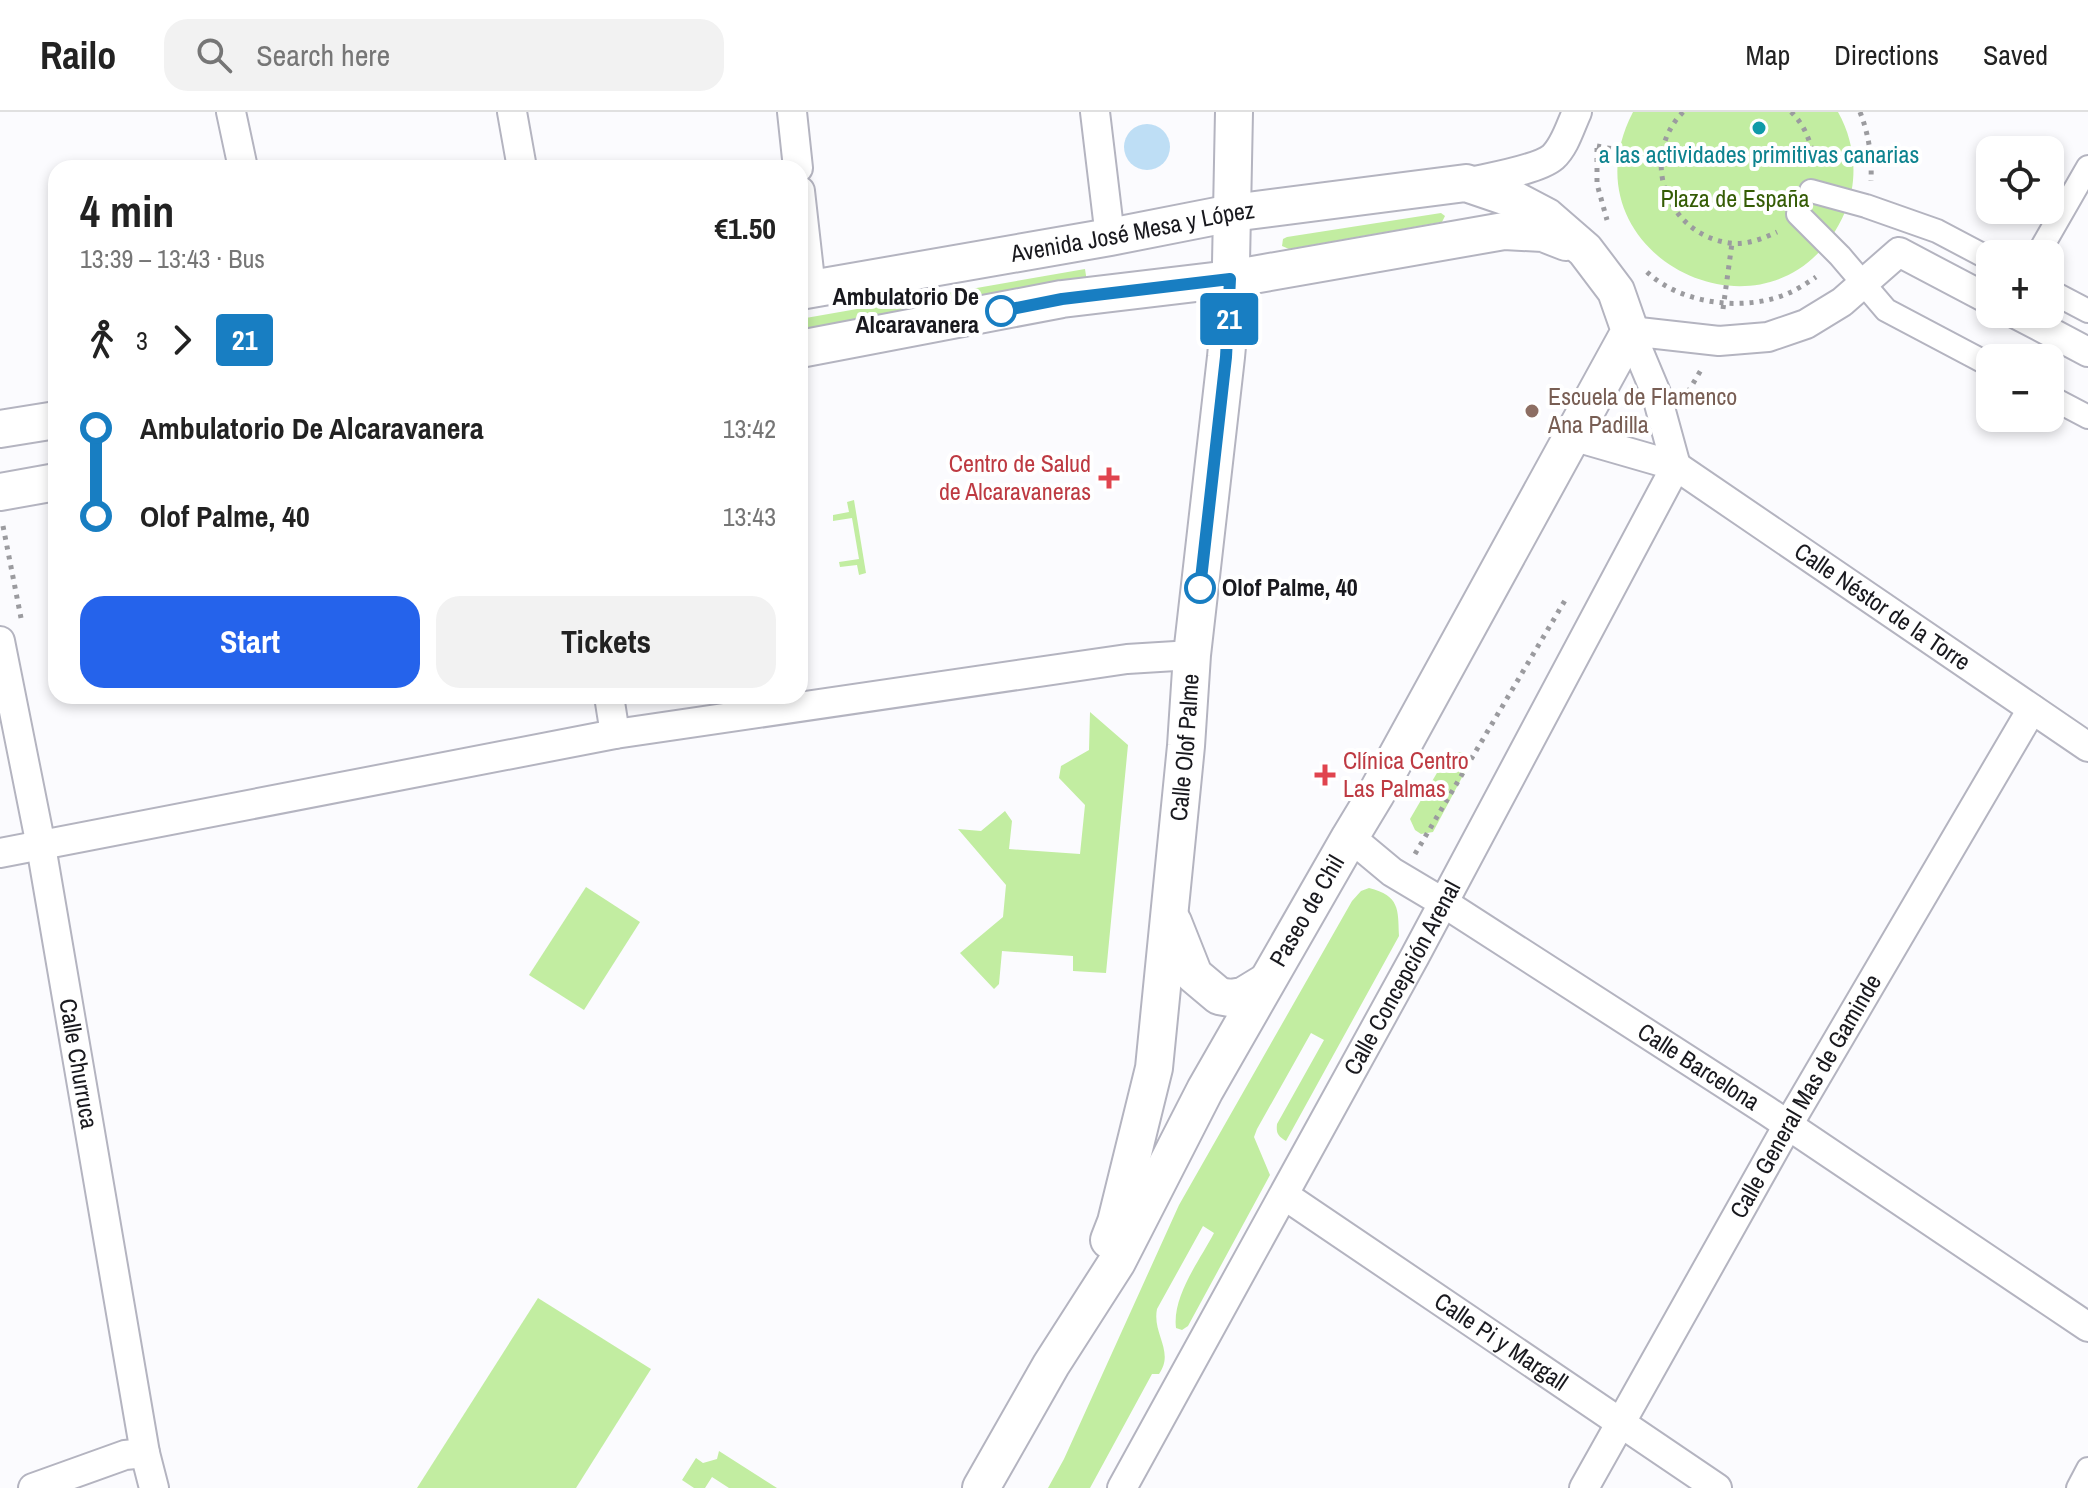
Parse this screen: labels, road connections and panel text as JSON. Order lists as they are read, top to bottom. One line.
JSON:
{"streets":{"street":["Avenida José Mesa y López","Calle Néstor de la Torre","Calle Olof Palme","Paseo de Chil","Calle Concepción Arenal","Calle Churruca","Calle Barcelona","Calle General Mas de Gaminde","Calle Pi y Margall"]},"crossings":[["Avenida José Mesa y López","Calle Olof Palme"],["Calle Néstor de la Torre","Paseo de Chil"],["Calle Néstor de la Torre","Calle Concepción Arenal"],["Calle Néstor de la Torre","Calle General Mas de Gaminde"],["Calle Olof Palme","Paseo de Chil"],["Paseo de Chil","Calle Barcelona"],["Calle Concepción Arenal","Calle Barcelona"],["Calle Concepción Arenal","Calle Pi y Margall"],["Calle Barcelona","Calle General Mas de Gaminde"],["Calle General Mas de Gaminde","Calle Pi y Margall"]],"parks":["Plaza de España"],"places":{"other":["a las actividades primitivas canarias","Ambulatorio De Alcaravanera","Escuela de Flamenco Ana Padilla","Olof Palme, 40"],"health":["Centro de Salud de Alcaravaneras","Clínica Centro Las Palmas"]},"lines":["bus line 21"],"page":{"header":"Railo","search":"Search here","nav":["Map","Directions","Saved"],"on_map":"21","map_buttons":["+","−"],"heading":["4 min","13:39 – 13:43 · Bus","€1.50"],"legs":["3","21"],"list":[{"name":"Ambulatorio De Alcaravanera","value":"13:42"},{"name":"Olof Palme, 40","value":"13:43"}],"buttons":["Start","Tickets"]}}
